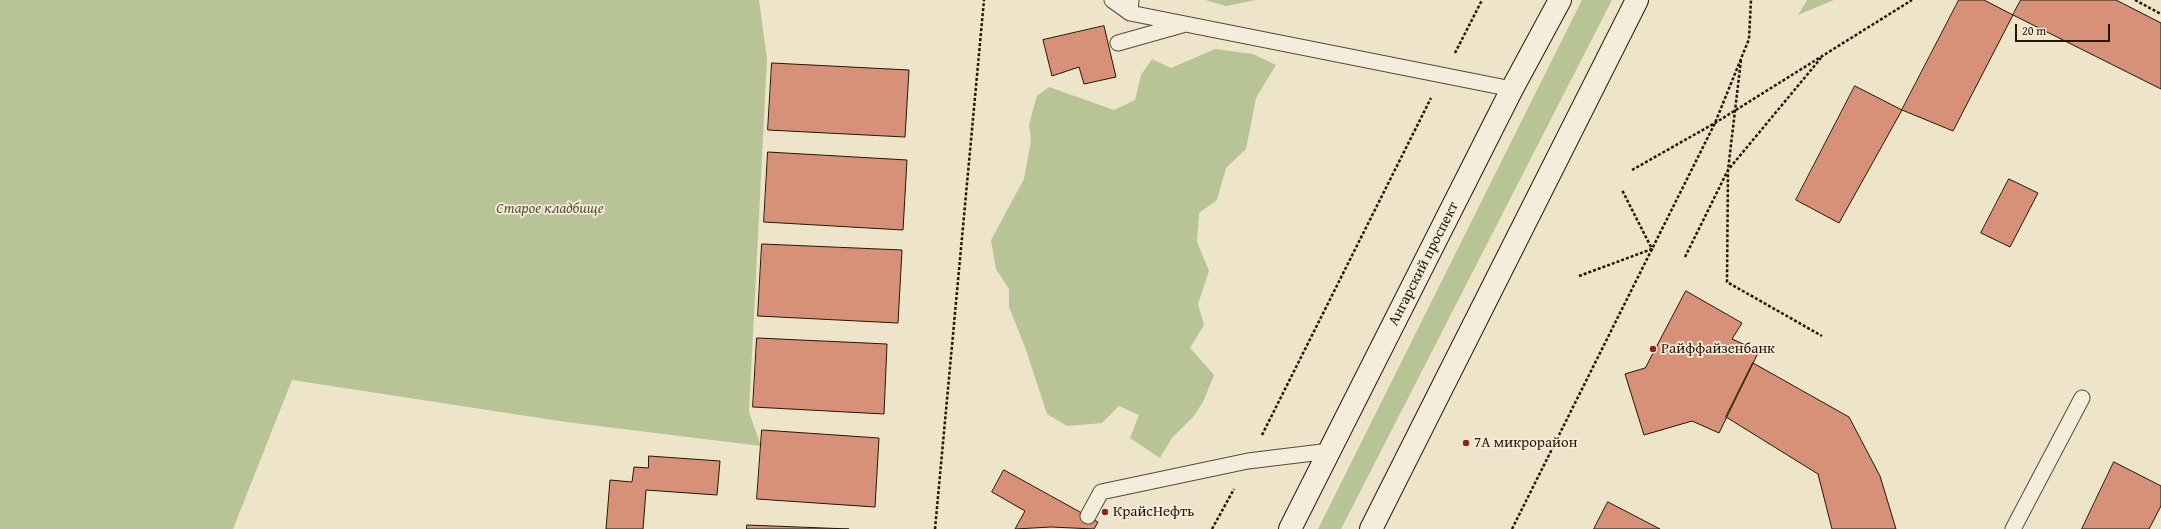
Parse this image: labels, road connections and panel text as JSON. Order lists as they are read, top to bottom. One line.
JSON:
{"streets":{"street":["Ангарский проспект"]},"parks":["Старое кладбище"],"places":["Райффайзенбанк","7А микрорайон","КрайсНефть"],"scale_bar":"20 m"}
